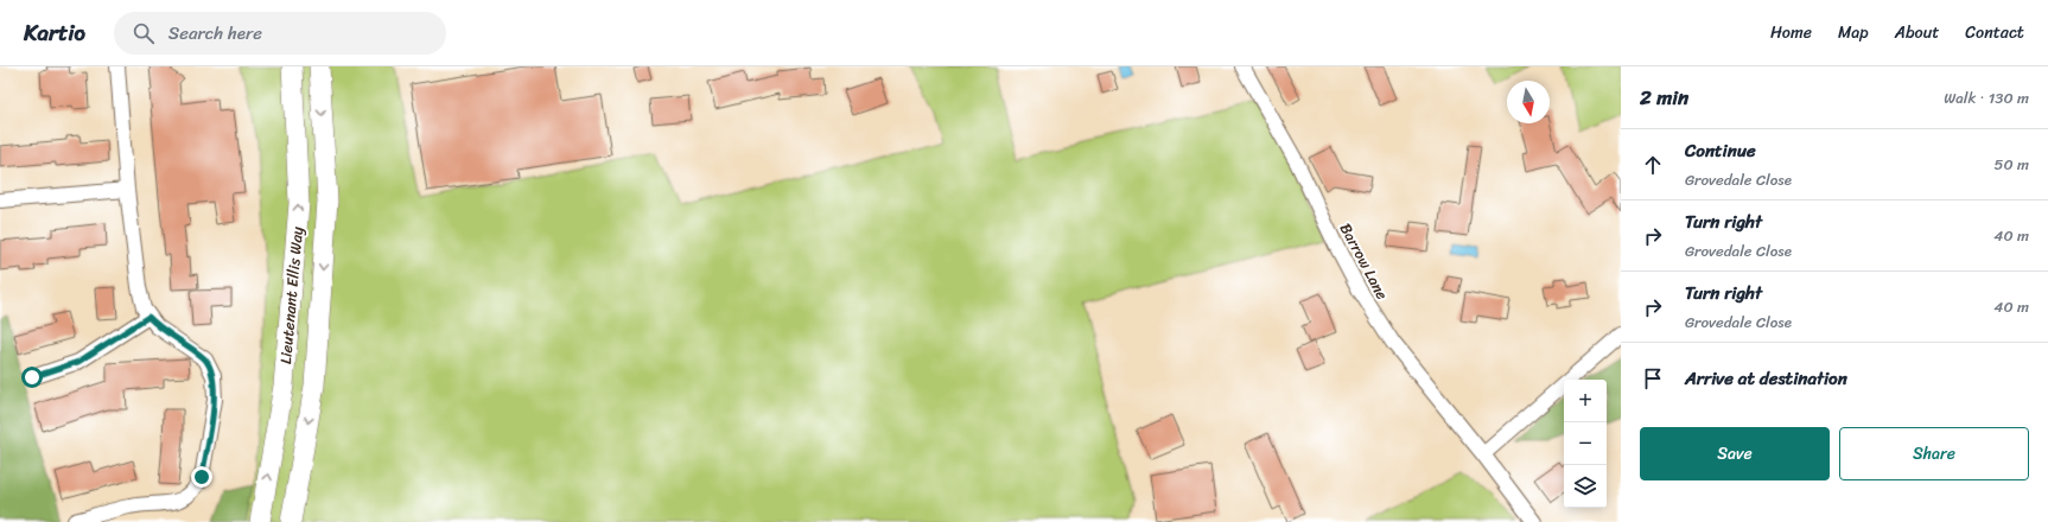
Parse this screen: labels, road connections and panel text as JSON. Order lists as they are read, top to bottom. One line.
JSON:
{"streets":{"main road":["Lieutenant Ellis Way"],"street":["Barrow Lane"]},"north":"bottom","page":{"header":"Kartio","search":"Search here","nav":["Home","Map","About","Contact"],"heading":["2 min","Walk · 130 m"],"list":[["Continue","Grovedale Close","50 m"],["Turn right","Grovedale Close","40 m"],["Turn right","Grovedale Close","40 m"],"Arrive at destination"],"map_buttons":["+","−"],"buttons":["Save","Share"]}}
